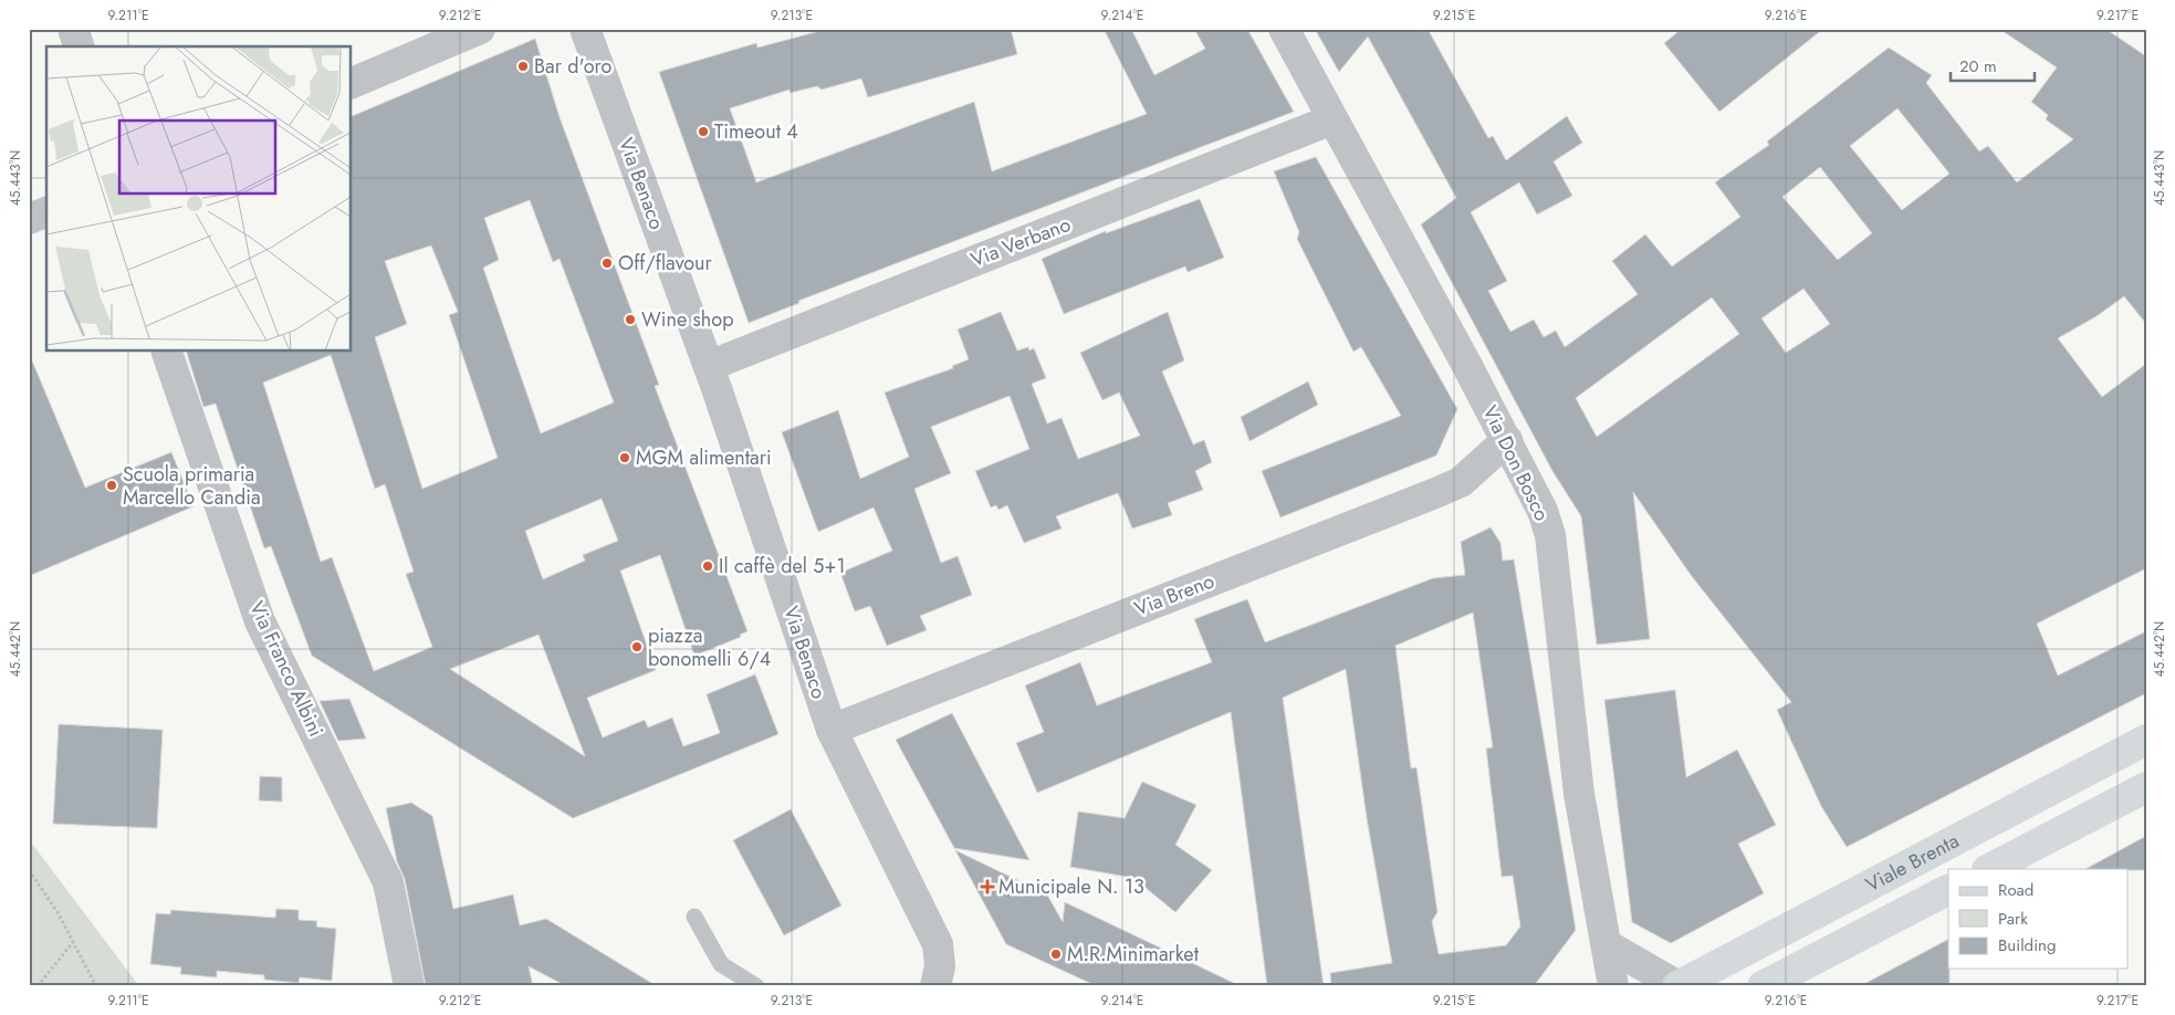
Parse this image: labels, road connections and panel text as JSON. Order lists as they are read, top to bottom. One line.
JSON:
{"streets":{"street":["Via Benaco","Via Verbano","Via Don Bosco","Via Breno","Via Franco Albini","Viale Brenta"]},"crossings":[["Via Benaco","Via Verbano"],["Via Benaco","Via Breno"],["Via Verbano","Via Don Bosco"],["Via Don Bosco","Via Breno"]],"places":{"other":["Bar d'oro","Timeout 4","Off/flavour","Wine shop","MGM alimentari","Scuola primaria Marcello Candia","Il caffè del 5+1","piazza bonomelli 6/4","M.R.Minimarket"],"health":["Municipale N. 13"]},"legend":["Road","Park","Building"],"scale_bar":"20 m","coordinates":["9.211°E","9.212°E","9.213°E","9.214°E","9.215°E","9.216°E","9.217°E","45.443°N","45.442°N"]}
